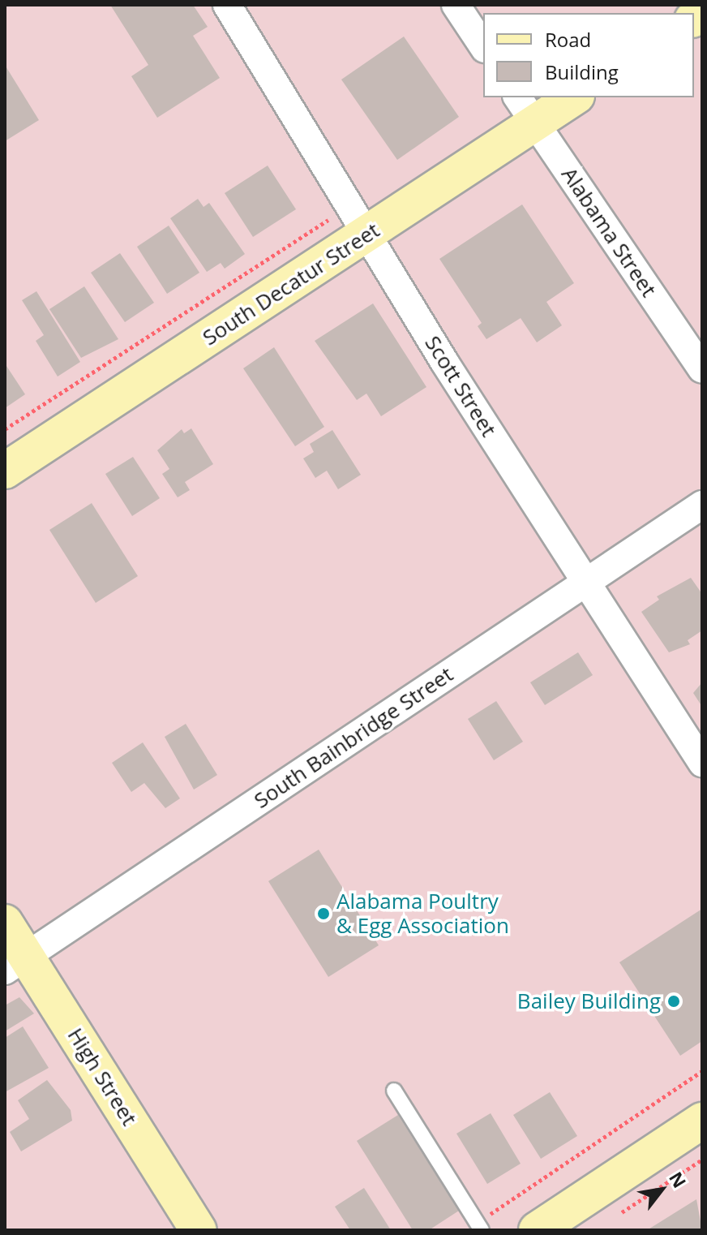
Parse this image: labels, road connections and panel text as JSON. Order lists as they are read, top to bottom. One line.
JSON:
{"streets":{"main road":["South Decatur Street","High Street"],"street":["Alabama Street","Scott Street","South Bainbridge Street"]},"crossings":[["Alabama Street","South Decatur Street"],["South Decatur Street","Scott Street"],["Scott Street","South Bainbridge Street"],["South Bainbridge Street","High Street"]],"places":["Alabama Poultry & Egg Association","Bailey Building"],"legend":["Road","Building"],"north":"top right"}
